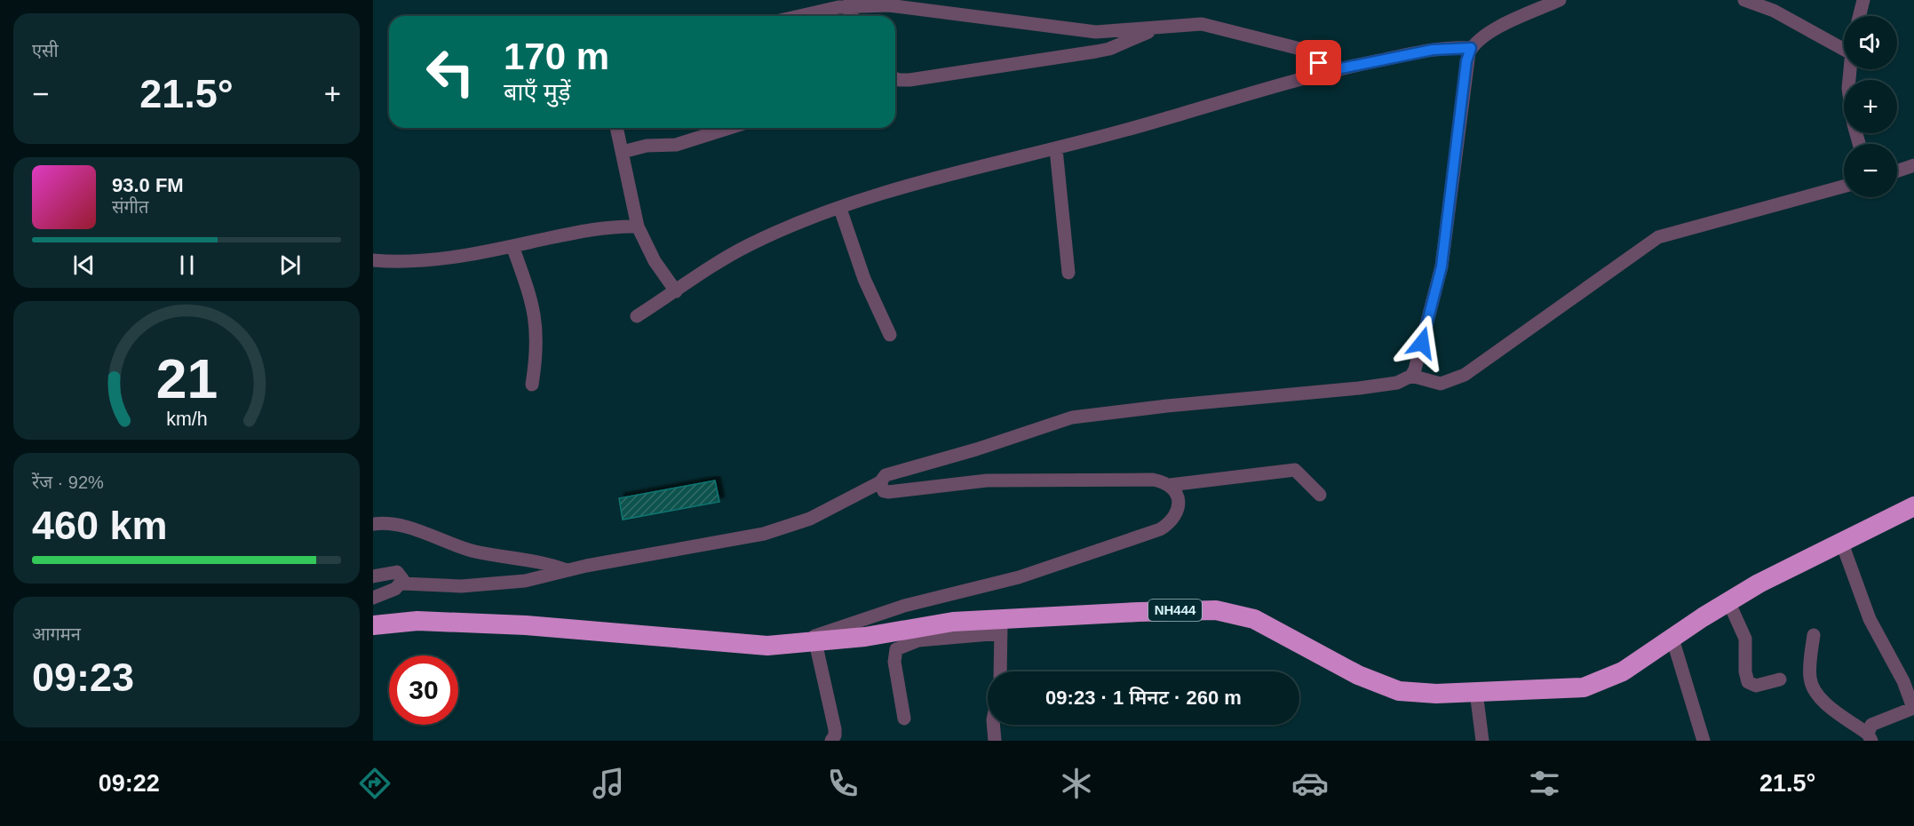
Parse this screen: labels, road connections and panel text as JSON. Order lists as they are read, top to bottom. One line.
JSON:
{"streets":{"highway":["NH444"]},"page":{"tile":["एसी",["रेंज · 92%","460 km"],["आगमन","09:23"]],"map_buttons":["+","−"],"turn":["170 m","बाएँ मुड़ें"],"heat":["−","21.5°","+"],"song":["93.0 FM","संगीत"],"limit":"30","trip":"09:23 · 1 मिनट · 260 m","tabs":["09:22","21.5°"],"gauge":["21","km/h"]}}
